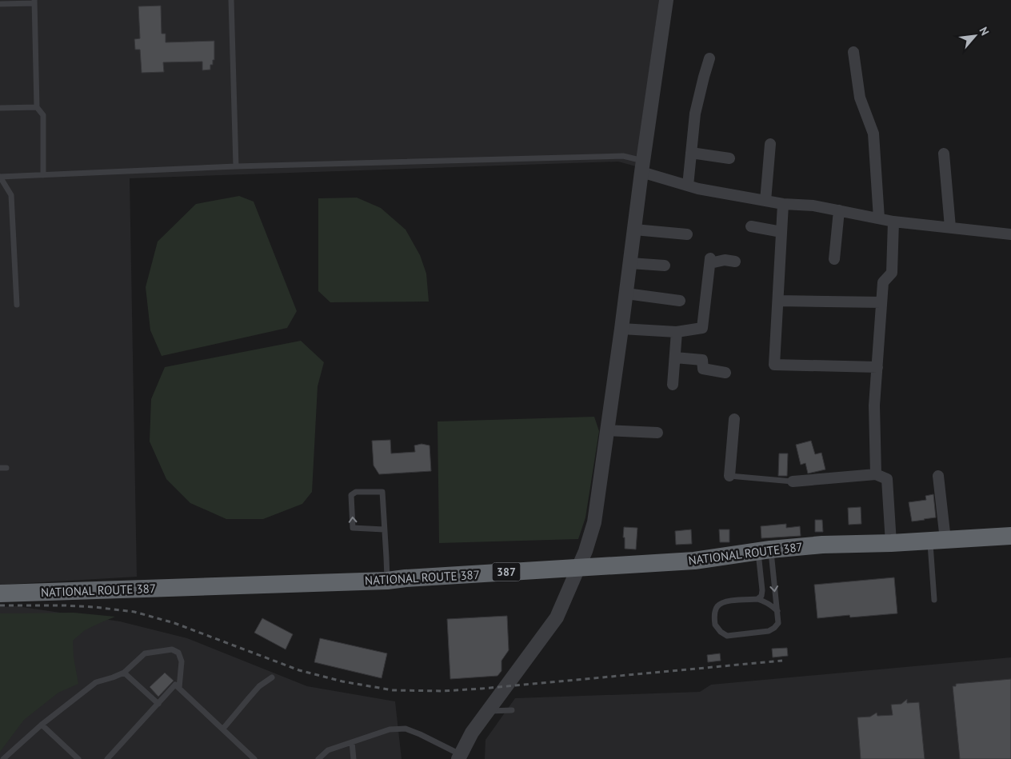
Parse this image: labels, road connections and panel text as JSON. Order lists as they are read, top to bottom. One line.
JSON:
{"streets":{"highway":["NATIONAL ROUTE 387","387"]},"north":"top right"}
